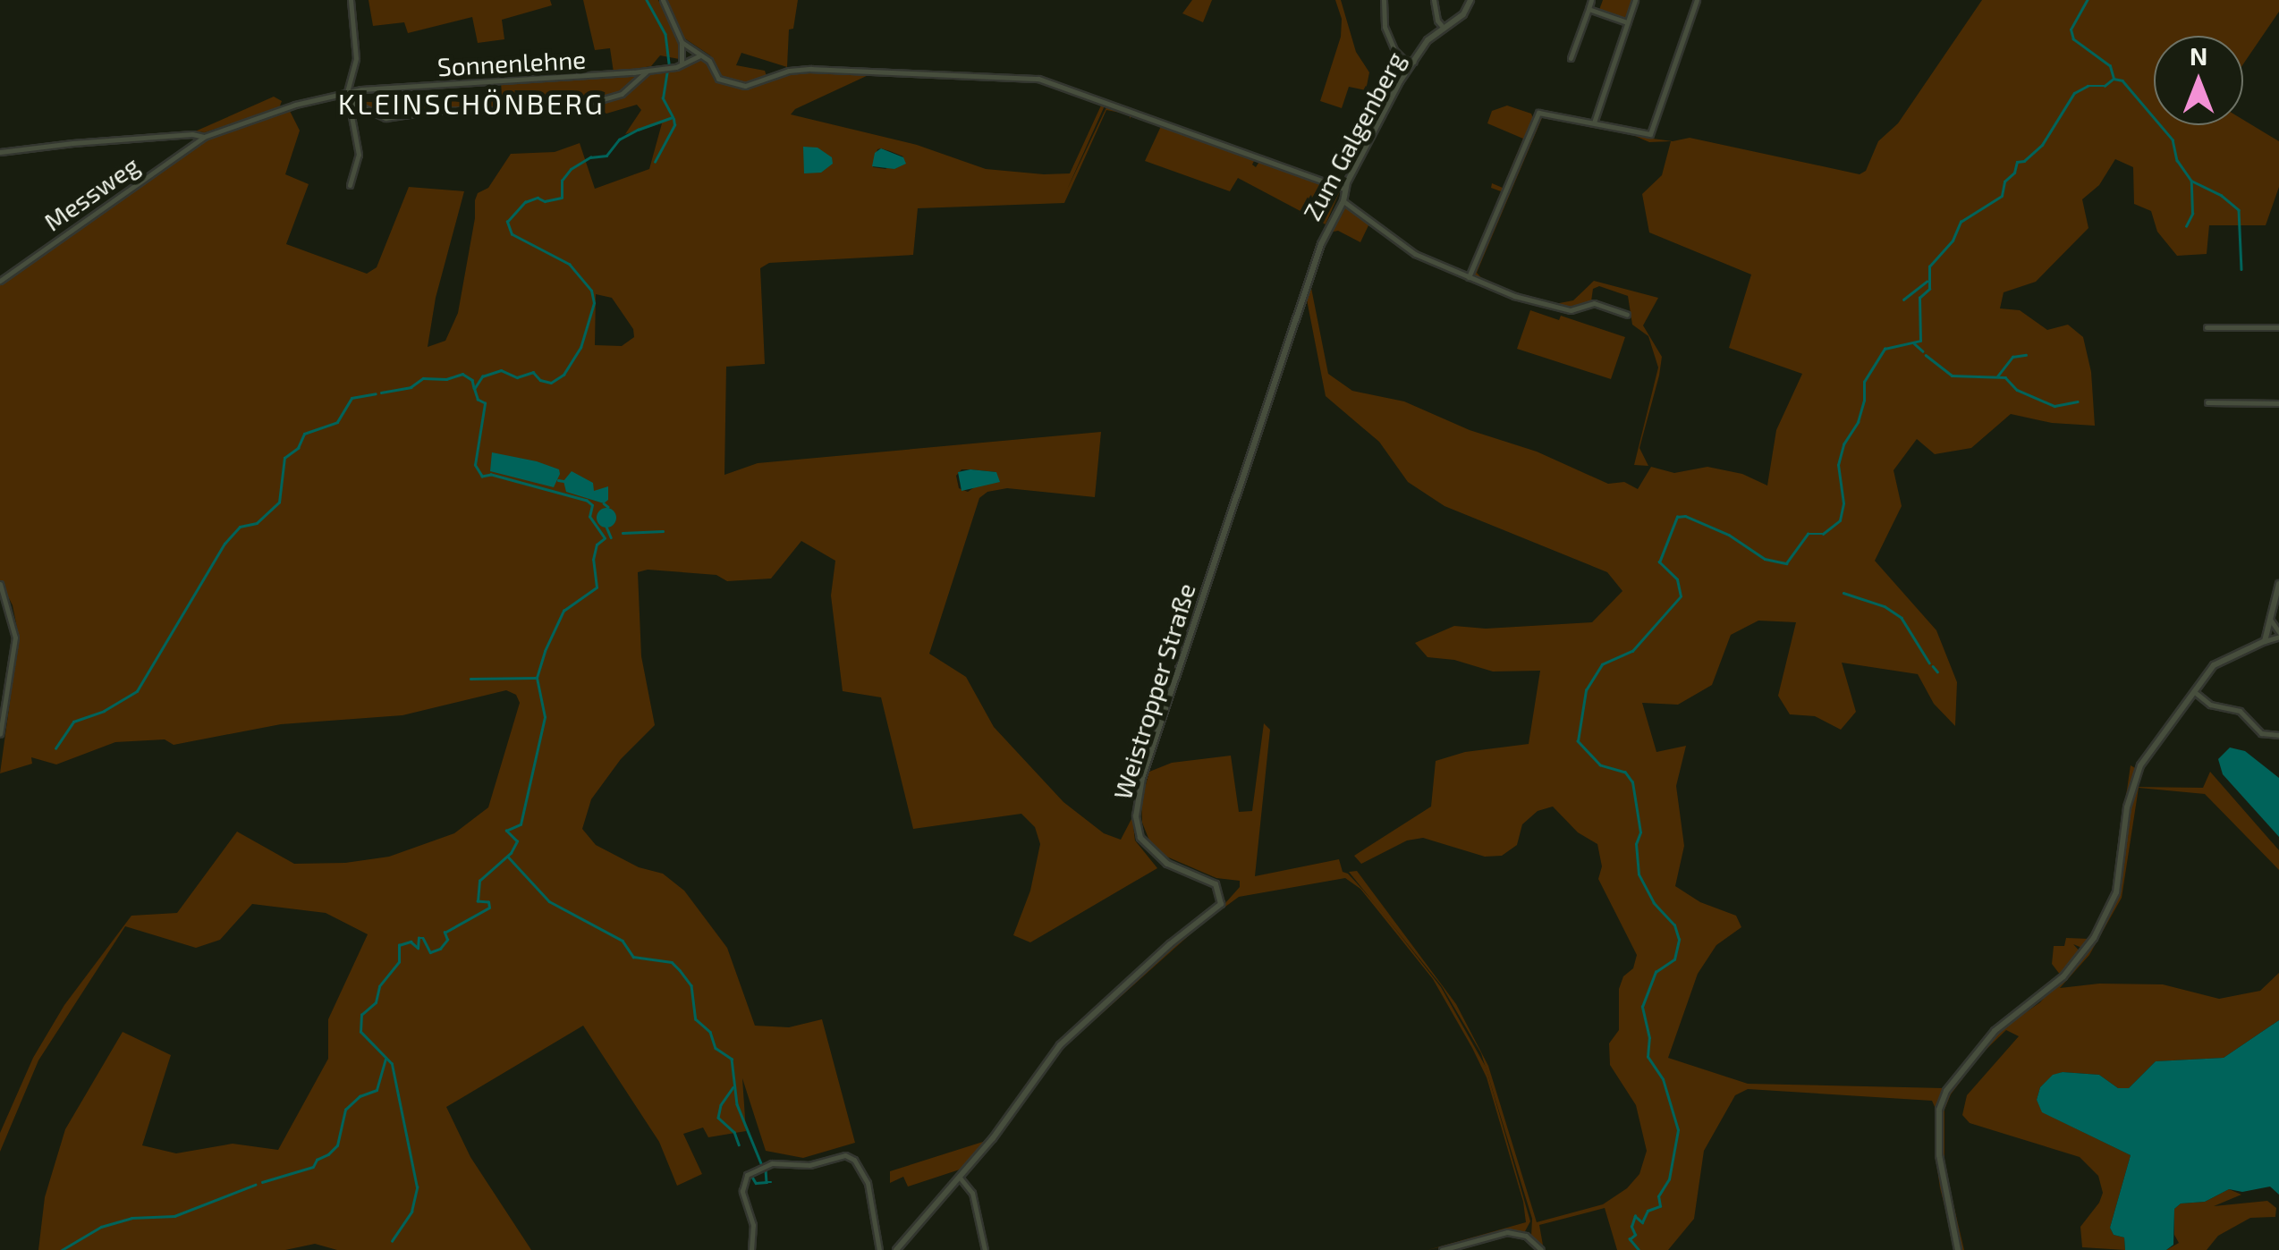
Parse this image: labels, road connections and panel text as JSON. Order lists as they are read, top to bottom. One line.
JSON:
{"streets":{"street":["Sonnenlehne","Zum Galgenberg","Messweg","Weistropper Straße"]},"crossings":[["Sonnenlehne","Messweg"],["Zum Galgenberg","Weistropper Straße"]],"districts":["KLEINSCHÖNBERG"],"north":"top"}
